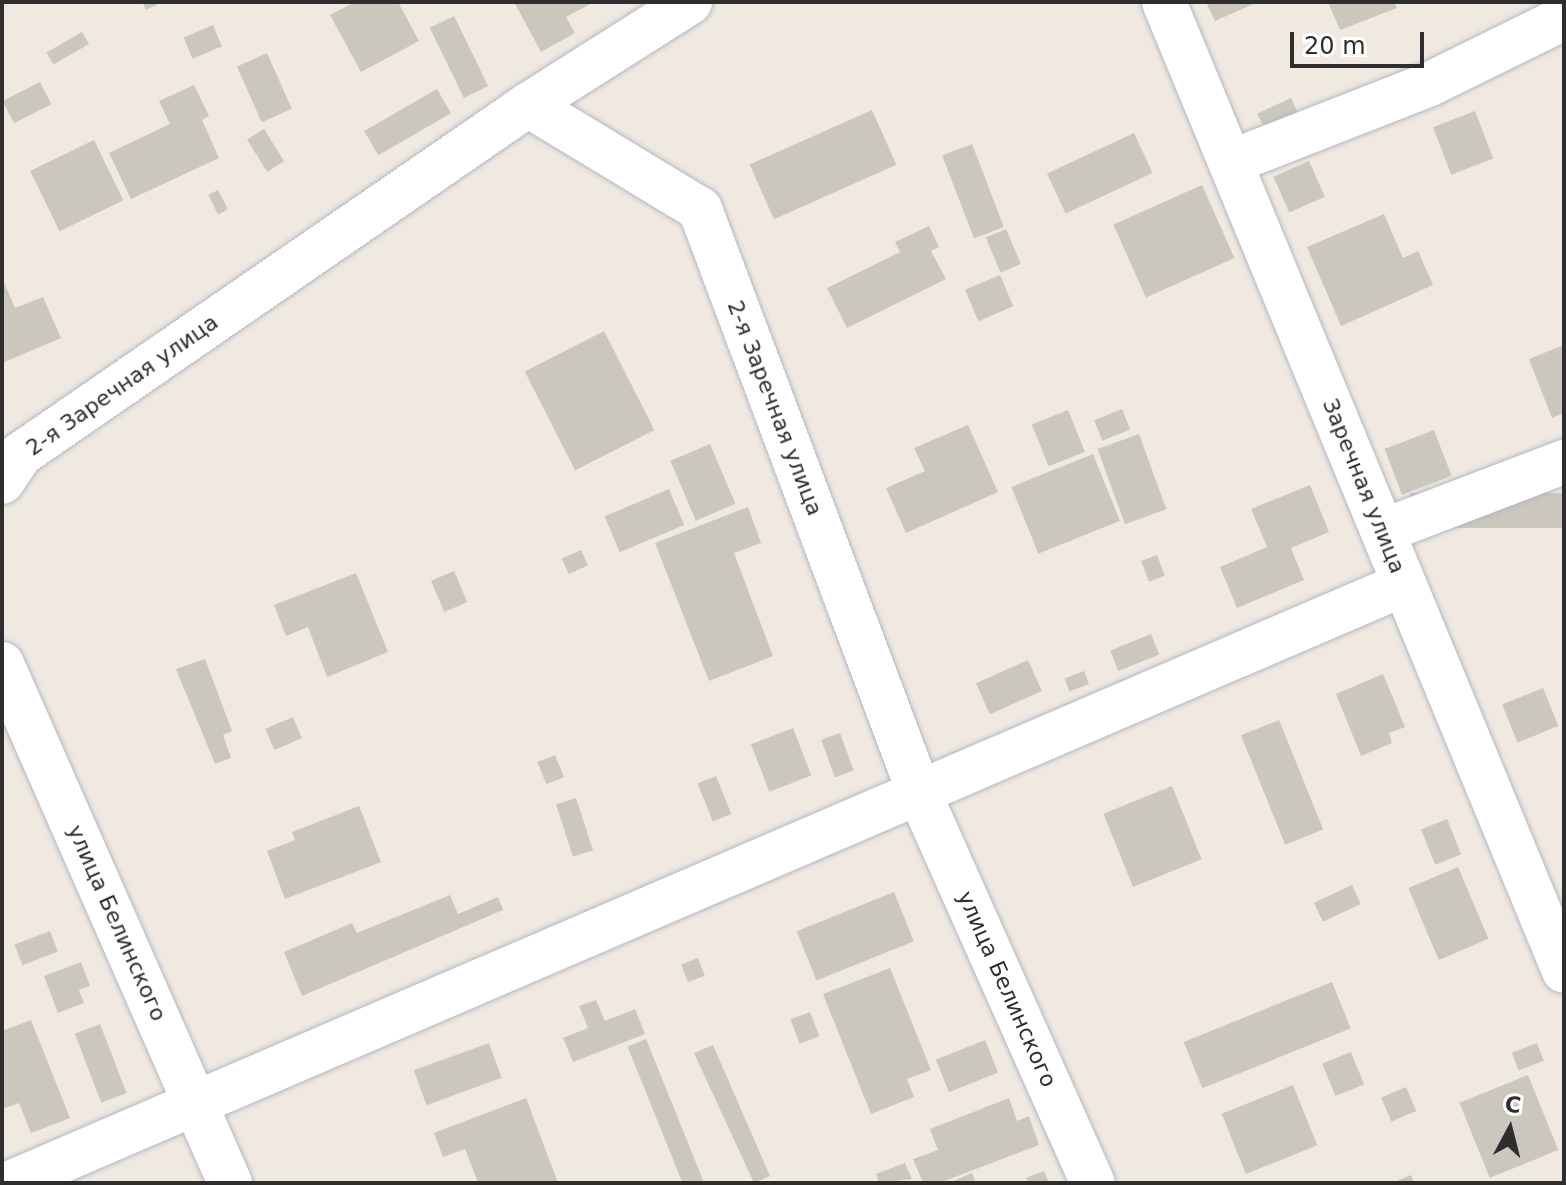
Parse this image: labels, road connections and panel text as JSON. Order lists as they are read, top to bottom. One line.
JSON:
{"streets":{"street":["2-я Заречная улица","Заречная улица","улица Белинского"]},"crossings":[["2-я Заречная улица","улица Белинского"]],"scale_bar":"20 m","north":"top"}
